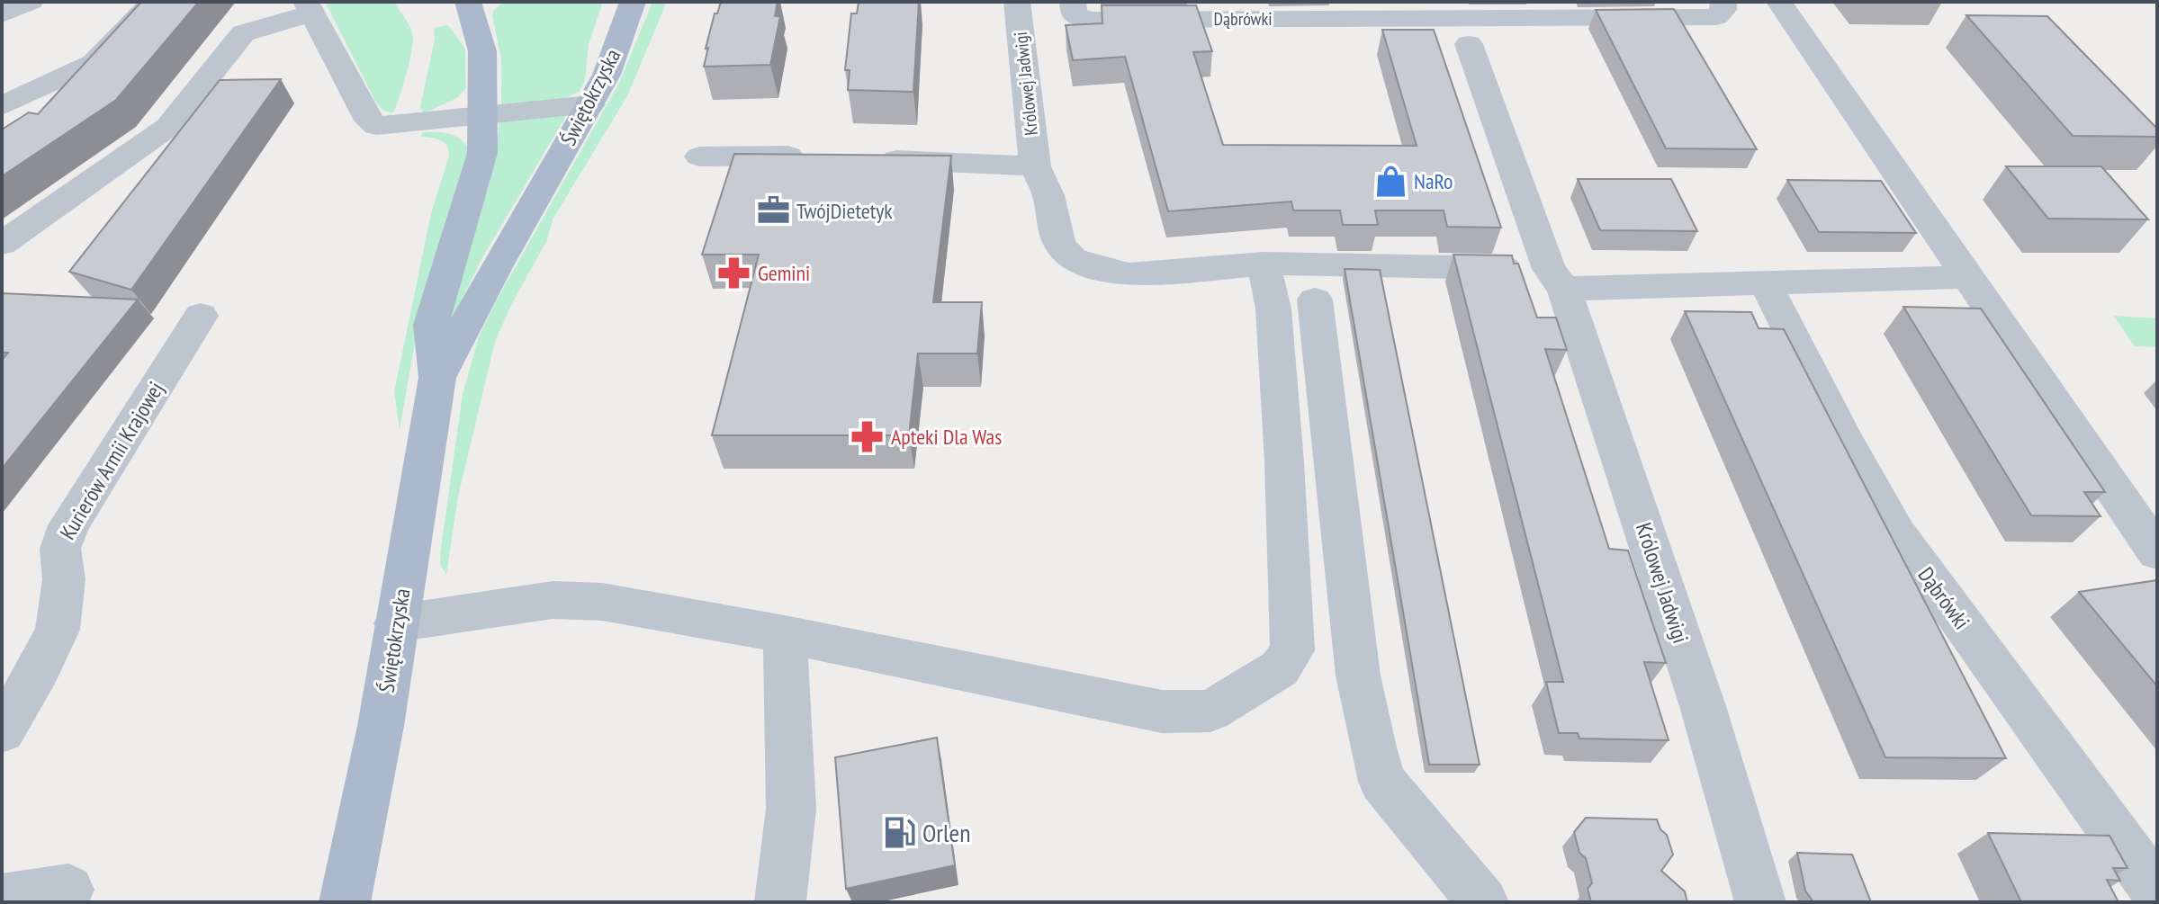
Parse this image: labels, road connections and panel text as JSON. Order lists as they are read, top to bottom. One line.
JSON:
{"streets":{"main road":["Świętokrzyska"],"street":["Dąbrówki","Królowej Jadwigi","Kurierów Armii Krajowej"]},"places":{"shop":["NaRo"],"office":["TwójDietetyk"],"pharmacy":["Gemini","Apteki Dla Was"],"fuel station":["Orlen"]}}
